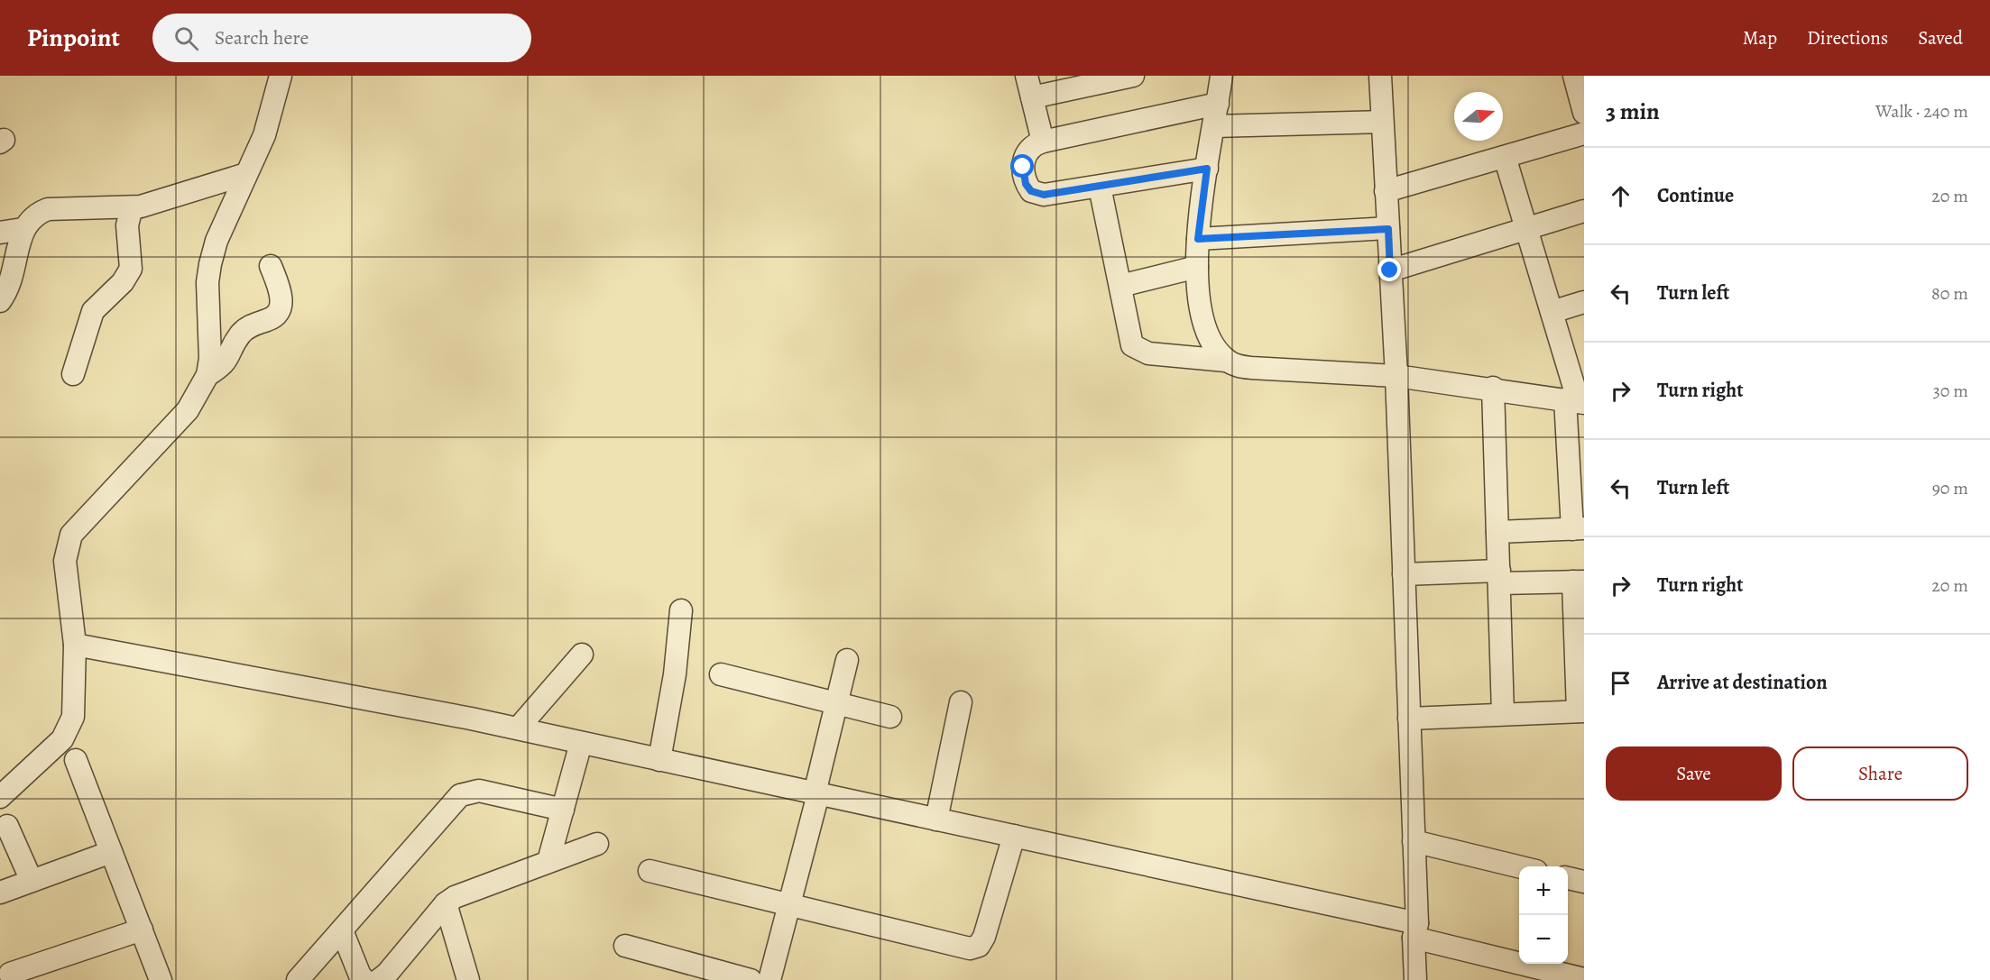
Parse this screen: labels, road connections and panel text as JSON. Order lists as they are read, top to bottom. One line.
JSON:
{"north":"right","page":{"header":"Pinpoint","search":"Search here","nav":["Map","Directions","Saved"],"heading":["3 min","Walk · 240 m"],"list":[["Continue","20 m"],["Turn left","80 m"],["Turn right","30 m"],["Turn left","90 m"],["Turn right","20 m"],"Arrive at destination"],"buttons":["Save","Share"],"map_buttons":["+","−"]}}
